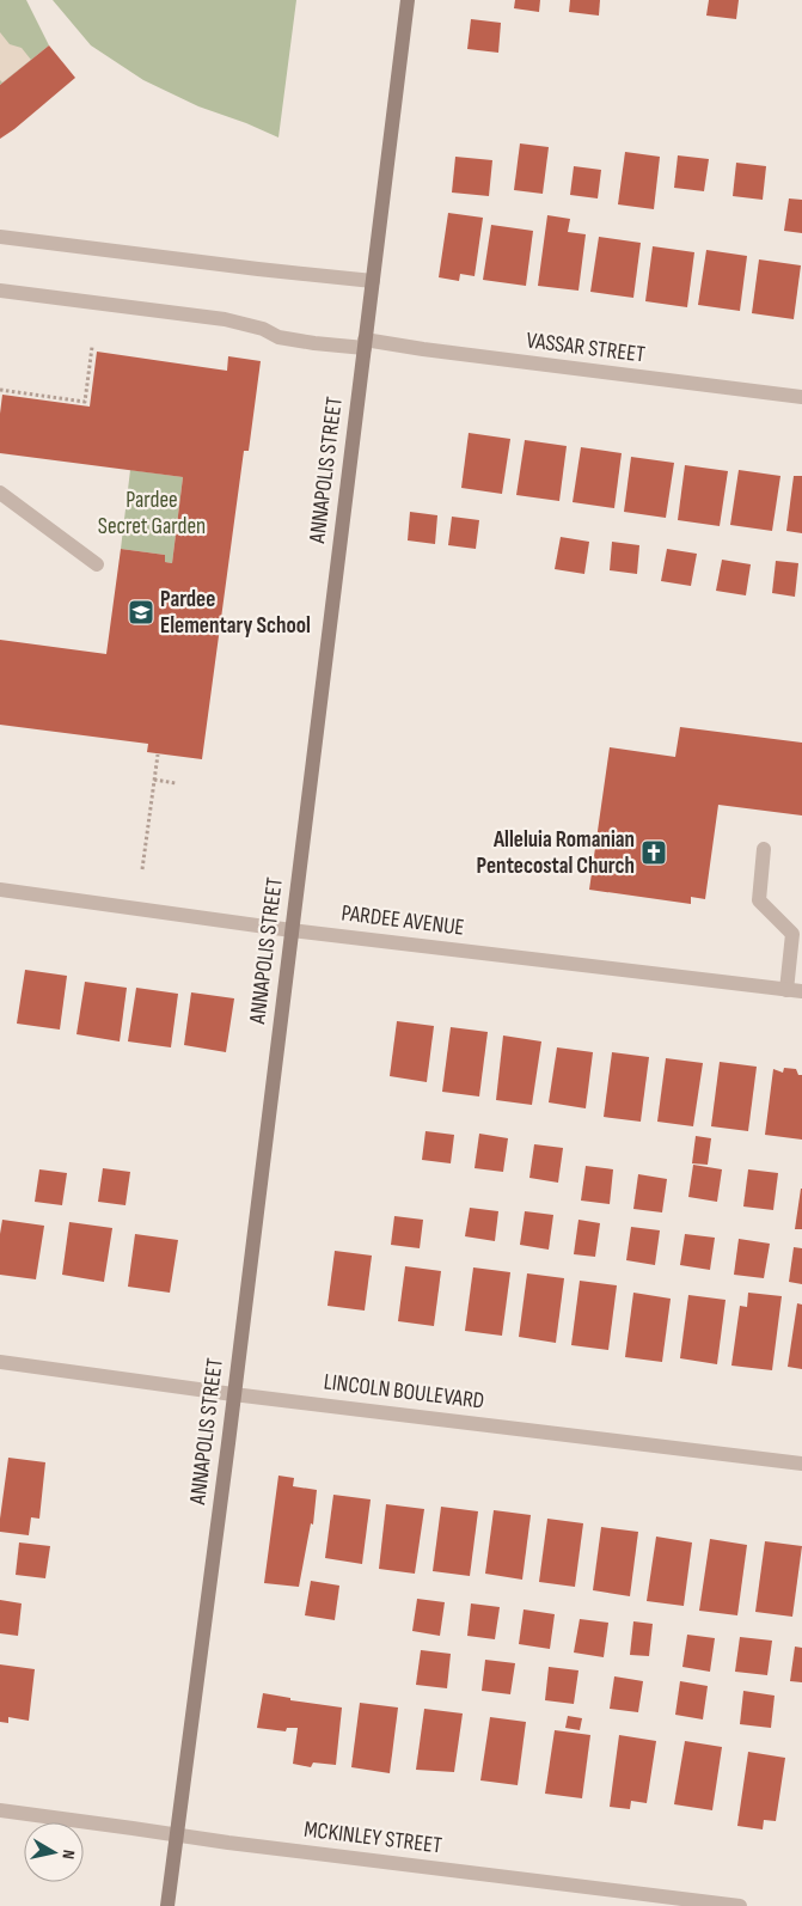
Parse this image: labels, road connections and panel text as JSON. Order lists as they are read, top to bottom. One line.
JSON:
{"streets":{"street":["VASSAR STREET","ANNAPOLIS STREET","PARDEE AVENUE","LINCOLN BOULEVARD","MCKINLEY STREET"]},"crossings":[["VASSAR STREET","ANNAPOLIS STREET"],["ANNAPOLIS STREET","PARDEE AVENUE"],["ANNAPOLIS STREET","LINCOLN BOULEVARD"],["ANNAPOLIS STREET","MCKINLEY STREET"]],"parks":["Pardee Secret Garden"],"places":{"school or university":["Pardee Elementary School"],"church":["Alleluia Romanian Pentecostal Church"]},"north":"right"}
